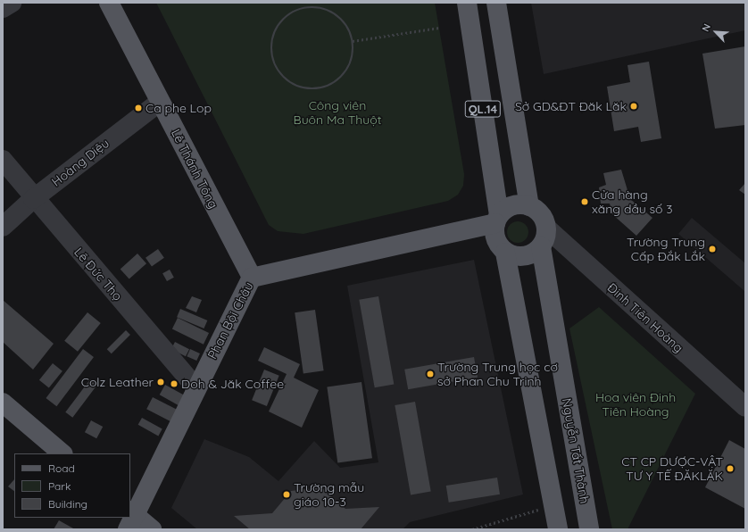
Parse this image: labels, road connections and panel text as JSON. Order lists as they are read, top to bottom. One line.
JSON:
{"streets":{"main road":["QL.14","Lê Thánh Tông","Phan Bội Châu","Nguyễn Tất Thành"],"street":["Hoàng Diệu","Lê Đức Thọ","Đinh Tiên Hoàng"]},"crossings":[["QL.14","Đinh Tiên Hoàng"],["QL.14","Phan Bội Châu"],["QL.14","Nguyễn Tất Thành"],["Hoàng Diệu","Lê Thánh Tông"],["Hoàng Diệu","Lê Đức Thọ"],["Lê Thánh Tông","Phan Bội Châu"],["Lê Đức Thọ","Phan Bội Châu"],["Đinh Tiên Hoàng","Phan Bội Châu"],["Đinh Tiên Hoàng","Nguyễn Tất Thành"],["Phan Bội Châu","Nguyễn Tất Thành"]],"parks":["Công viên Buôn Ma Thuột","Hoa viên Đinh Tiên Hoàng"],"places":["Sở GD&ĐT Đăk Lăk","Ca phe Lop","Cửa hàng xăng dầu số 3","Trường Trung Cấp Đắk Lắk","Trường Trung học cơ sở Phan Chu Trinh","Colz Leather","Doh & Jăk Coffee","CT CP DƯỢC-VẬT TƯ Y TẾ ĐĂKLĂK","Trường mẫu giáo 10-3"],"legend":["Road","Park","Building"],"north":"top left"}
